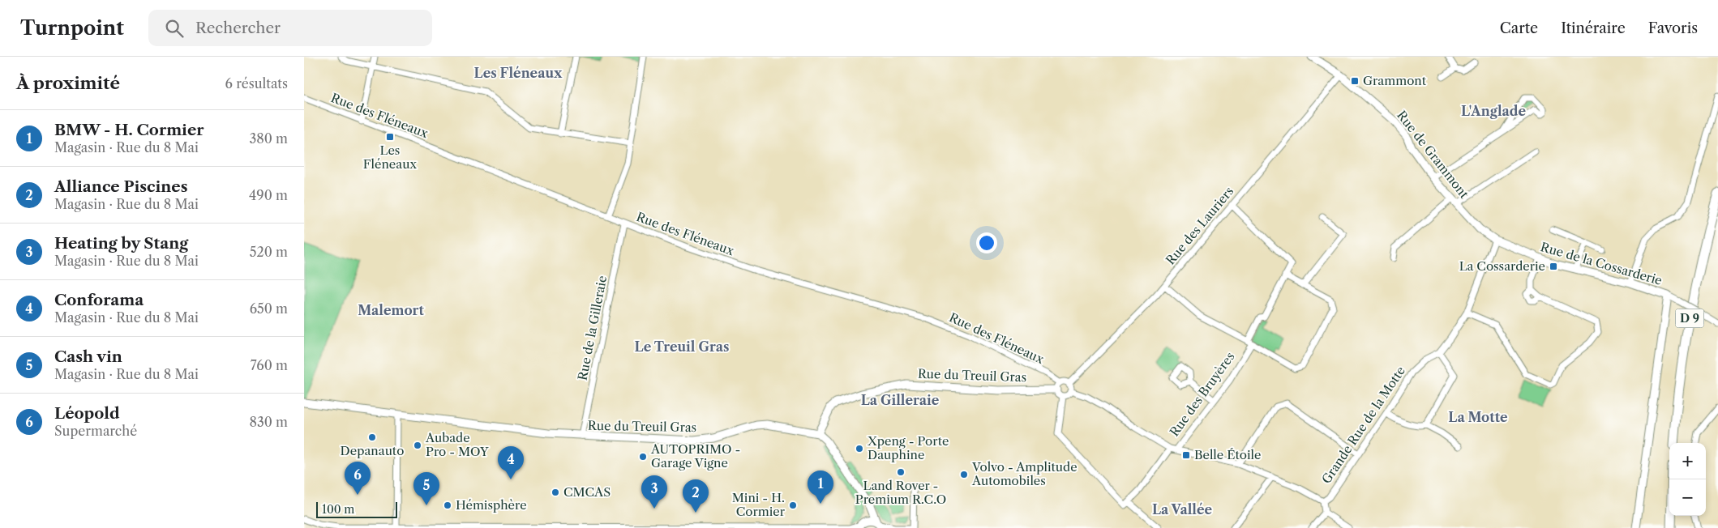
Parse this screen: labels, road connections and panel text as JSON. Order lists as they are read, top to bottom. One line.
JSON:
{"streets":{"main road":["D 9"],"street":["Rue des Fléneaux","Rue de Grammont","Rue des Lauriers","Rue de la Cossarderie","Rue de la Gilleraie","Rue du Treuil Gras","Rue des Bruyères","Grande Rue de la Motte"]},"crossings":[["Rue des Fléneaux","Rue des Lauriers"],["Rue des Fléneaux","Rue de la Gilleraie"],["Rue des Fléneaux","Rue du Treuil Gras"],["Rue de Grammont","Rue des Lauriers"],["Rue de Grammont","Rue de la Cossarderie"],["Rue de Grammont","Grande Rue de la Motte"],["Rue des Lauriers","Rue du Treuil Gras"],["Rue de la Cossarderie","Grande Rue de la Motte"],["Rue de la Gilleraie","Rue du Treuil Gras"]],"districts":["Les Fléneaux","L'Anglade","Malemort","Le Treuil Gras","La Gilleraie","La Motte","La Vallée"],"places":{"transit":["Grammont","Les Fléneaux","La Cossarderie","Belle Étoile"],"other":["Depanauto","Aubade Pro - MOY","Xpeng - Porte Dauphine","AUTOPRIMO - Garage Vigne","Land Rover - Premium R.C.O","Volvo - Amplitude Automobiles","CMCAS","Hémisphère","Mini - H. Cormier"]},"scale_bar":"100 m","page":{"header":"Turnpoint","search":"Rechercher","nav":["Carte","Itinéraire","Favoris"],"heading":["À proximité","6 résultats"],"list":[{"mark":"1","name":"BMW - H. Cormier","note":"Magasin · Rue du 8 Mai","value":"380 m"},{"mark":"2","name":"Alliance Piscines","note":"Magasin · Rue du 8 Mai","value":"490 m"},{"mark":"3","name":"Heating by Stang","note":"Magasin · Rue du 8 Mai","value":"520 m"},{"mark":"4","name":"Conforama","note":"Magasin · Rue du 8 Mai","value":"650 m"},{"mark":"5","name":"Cash vin","note":"Magasin · Rue du 8 Mai","value":"760 m"},{"mark":"6","name":"Léopold","note":"Supermarché","value":"830 m"}],"map_buttons":["+","−"],"pins":["4","6","1","5","3","2"],"scale":"100 m"}}
